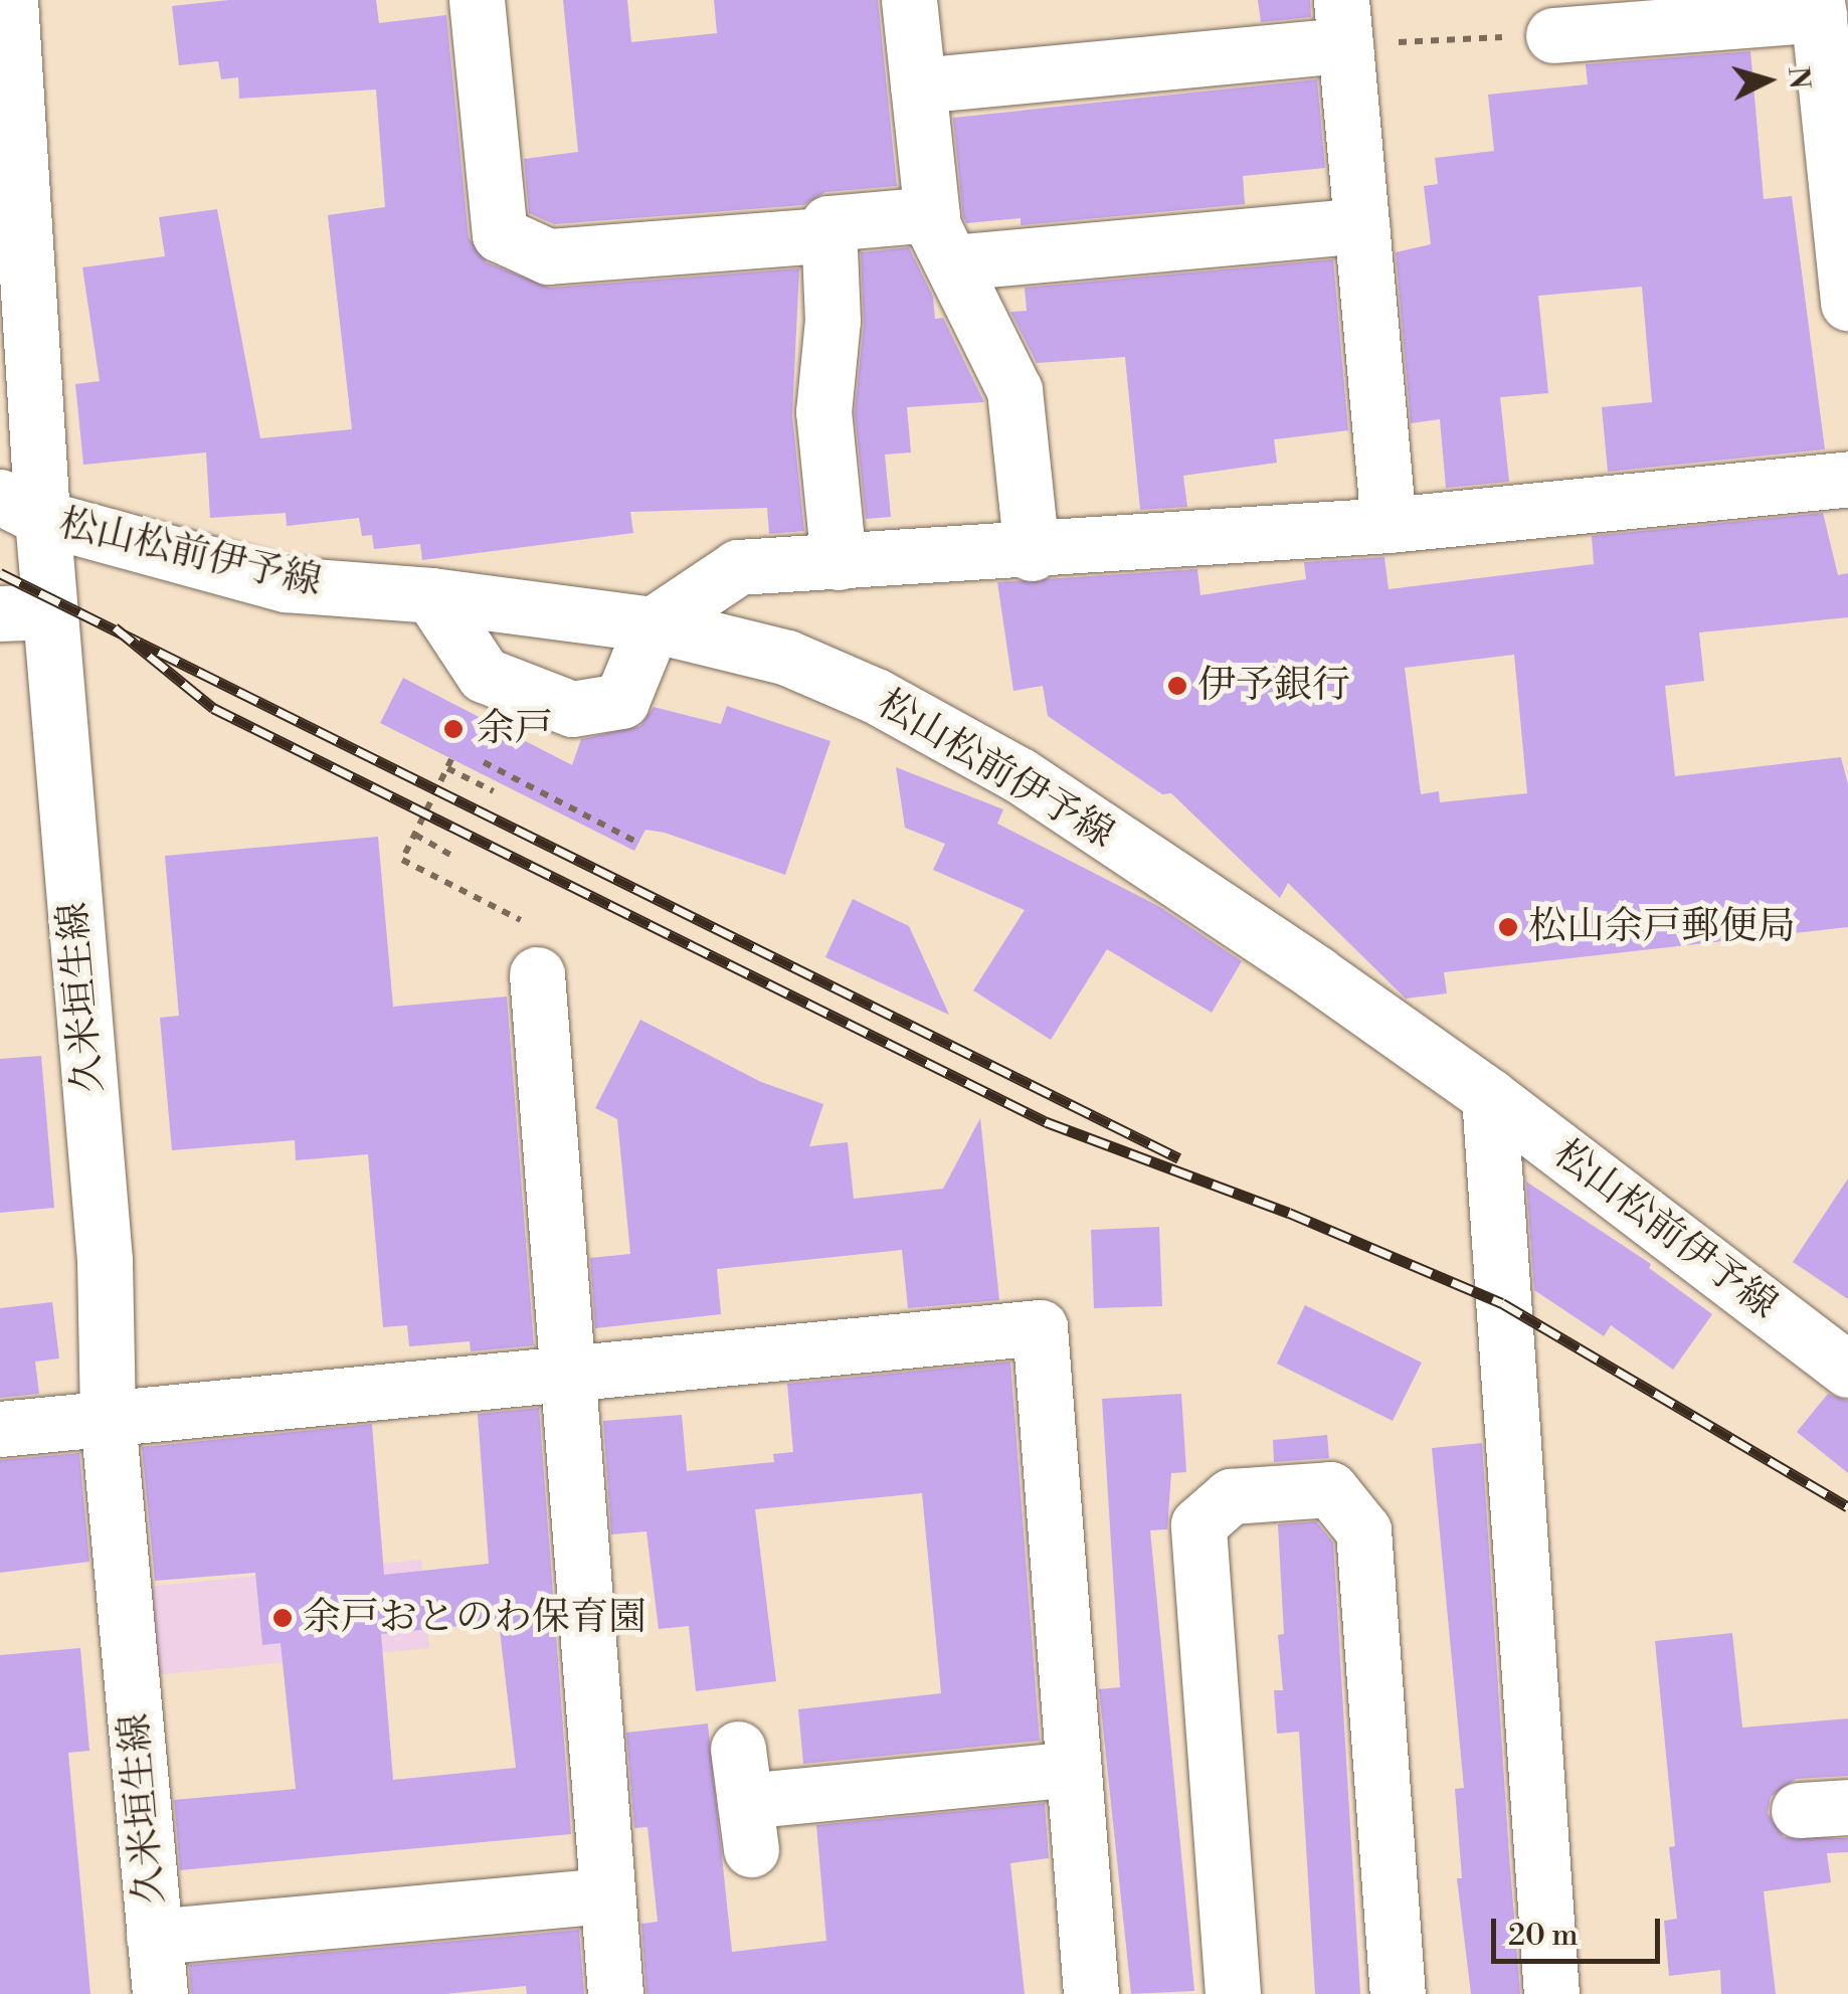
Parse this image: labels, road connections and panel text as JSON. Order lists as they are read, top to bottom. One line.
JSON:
{"streets":{"street":["松山松前伊予線","久米垣生線"]},"crossings":[["松山松前伊予線","久米垣生線"]],"places":["伊予銀行","余戸","松山余戸郵便局","余戸おとのわ保育園"],"scale_bar":"20 m","north":"right"}
